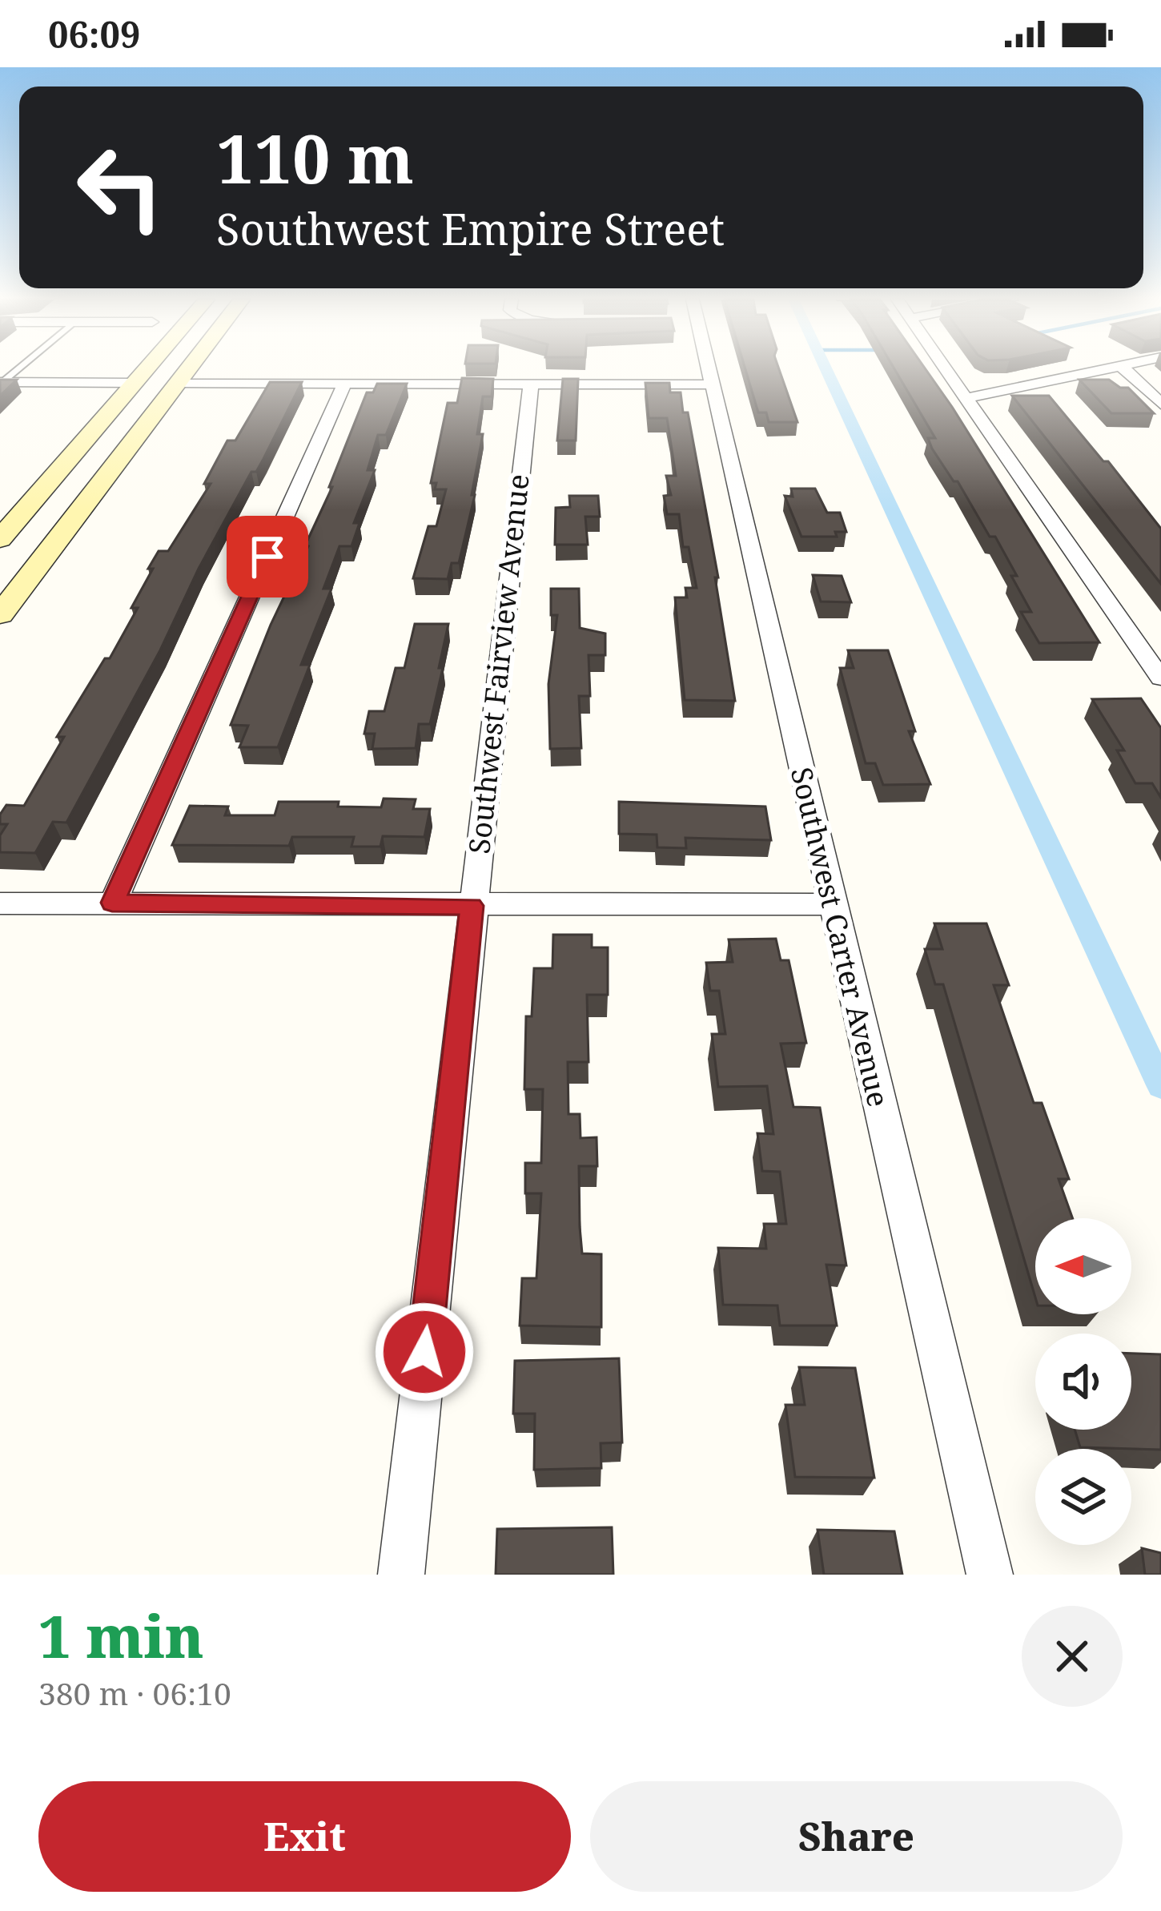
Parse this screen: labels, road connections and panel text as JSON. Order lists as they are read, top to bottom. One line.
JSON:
{"streets":{"street":["Southwest Fairview Avenue","Southwest Carter Avenue"]},"north":"left","page":{"status":"06:09","turn":["110 m","Southwest Empire Street"],"heading":["1 min","380 m · 06:10"],"buttons":["Exit","Share"]}}
